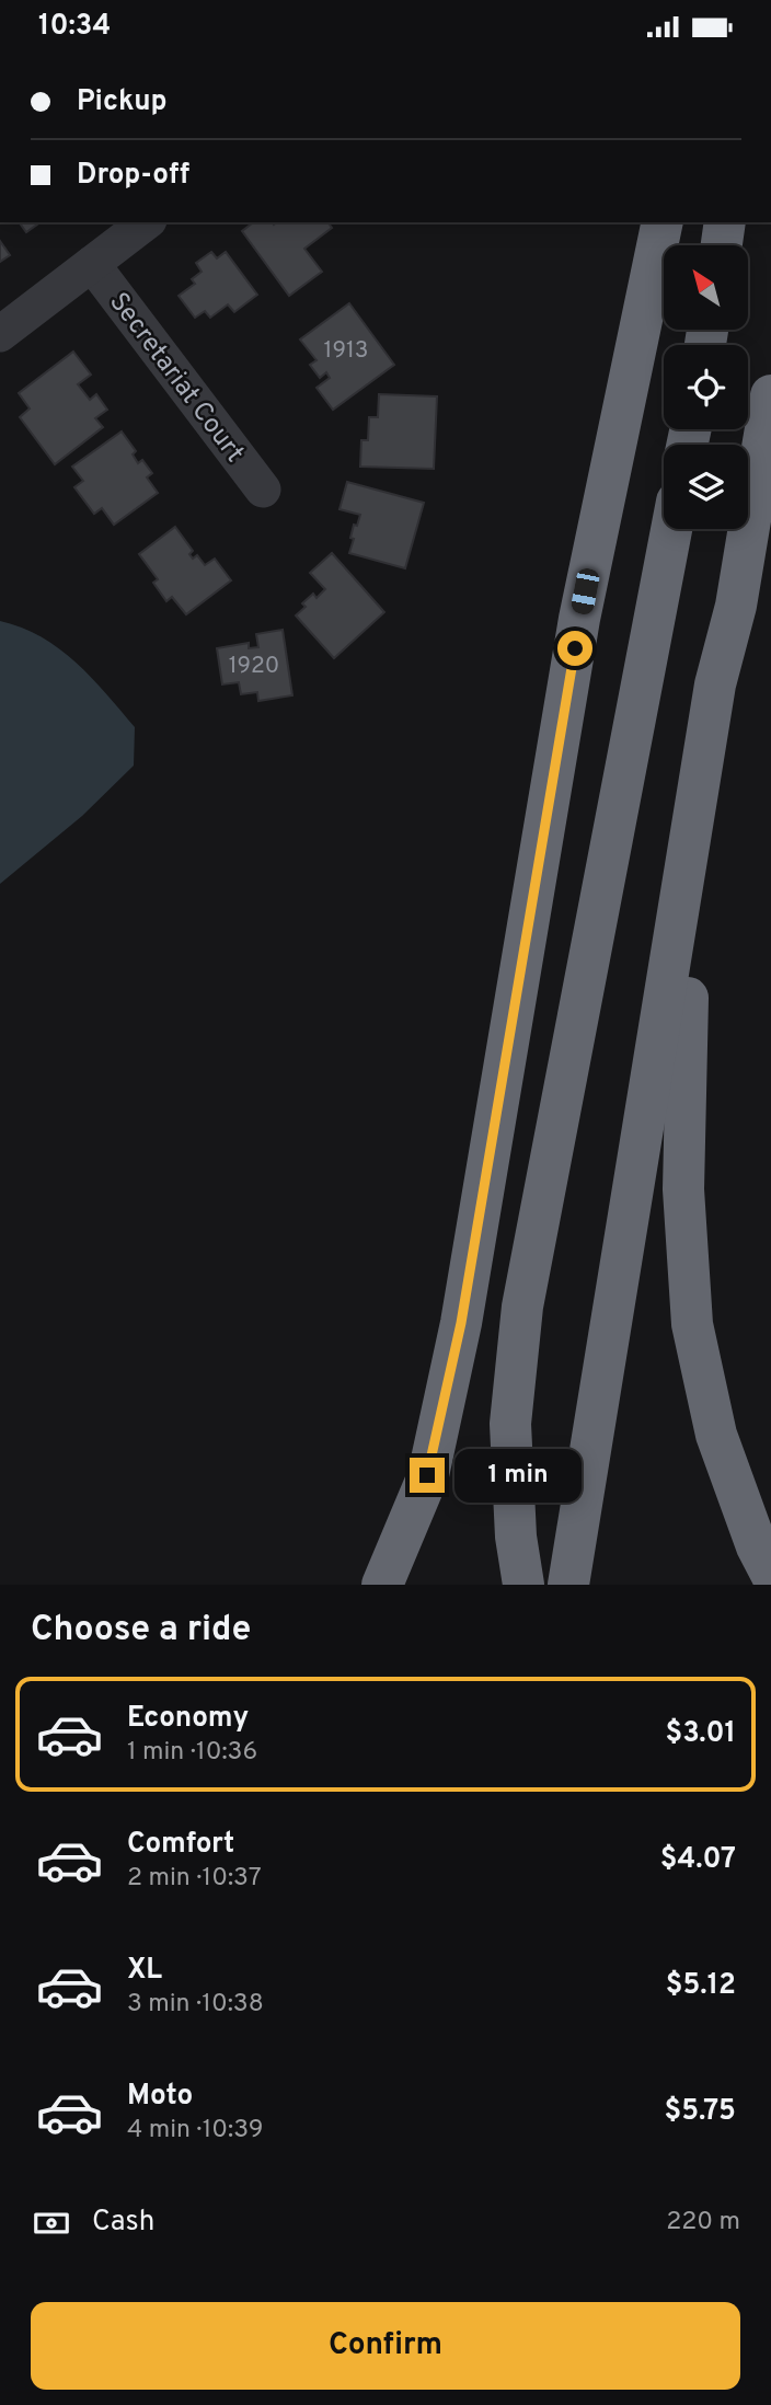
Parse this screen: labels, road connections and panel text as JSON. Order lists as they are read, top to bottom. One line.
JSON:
{"streets":{"street":["Secretariat Court"]},"house_numbers":["1913","1920"],"north":"top left","page":{"status":"10:34","banner":["Pickup","Drop-off"],"bubble":"1 min","heading":"Choose a ride","list":[{"name":"Economy","note":"1 min · 10:36","value":"$3.01"},{"name":"Comfort","note":"2 min · 10:37","value":"$4.07"},{"name":"XL","note":"3 min · 10:38","value":"$5.12"},{"name":"Moto","note":"4 min · 10:39","value":"$5.75"}],"pay":["Cash","220 m"],"buttons":"Confirm"}}
